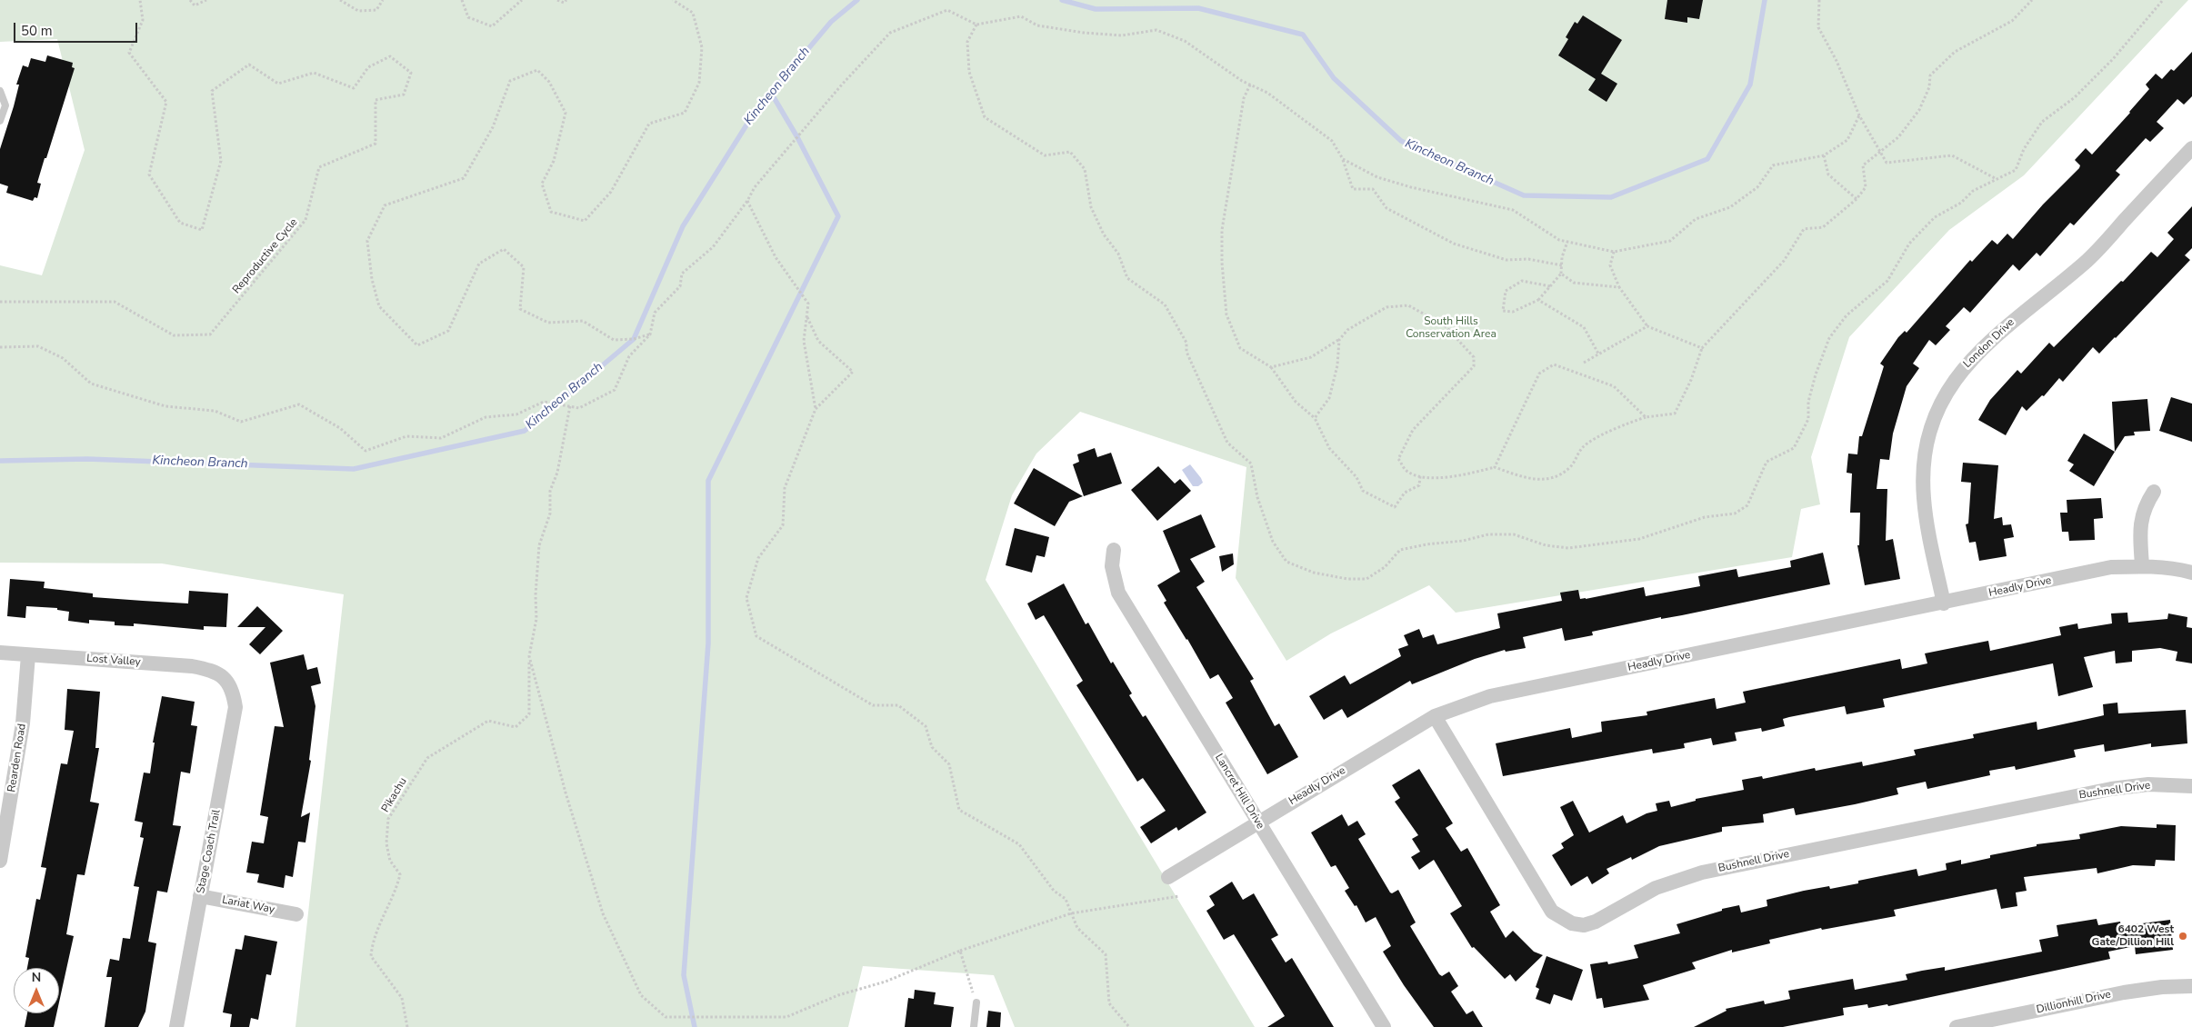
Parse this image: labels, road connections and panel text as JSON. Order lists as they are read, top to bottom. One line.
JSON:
{"streets":{"street":["London Drive","Headly Drive","Lost Valley","Rearden Road","Bushnell Drive","Lancret Hill Drive","Stage Coach Trail","Lariat Way","Dillionhill Drive"],"path":["Reproductive Cycle","Pikachu"]},"crossings":[["London Drive","Headly Drive"],["Headly Drive","Bushnell Drive"],["Headly Drive","Lancret Hill Drive"],["Lost Valley","Rearden Road"],["Lost Valley","Stage Coach Trail"],["Stage Coach Trail","Lariat Way"]],"water":["Kincheon Branch"],"parks":["South Hills Conservation Area"],"places":["6402 West Gate/Dillion Hill"],"scale_bar":"50 m","north":"top"}
